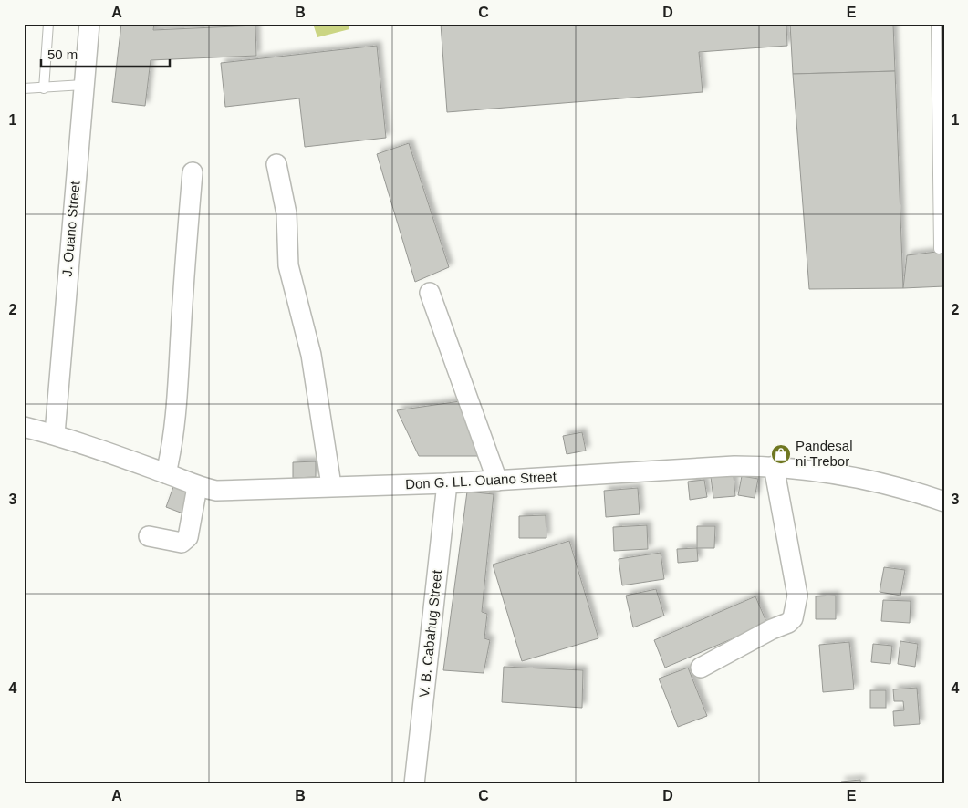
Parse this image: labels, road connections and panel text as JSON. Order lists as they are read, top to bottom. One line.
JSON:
{"streets":{"street":["J. Ouano Street","Don G. LL. Ouano Street","V. B. Cabahug Street"]},"crossings":[["J. Ouano Street","Don G. LL. Ouano Street"],["Don G. LL. Ouano Street","V. B. Cabahug Street"]],"places":{"shop":["Pandesal ni Trebor"]},"scale_bar":"50 m","grid":{"columns":["A","B","C","D","E"],"rows":["1","2","3","4"]}}
